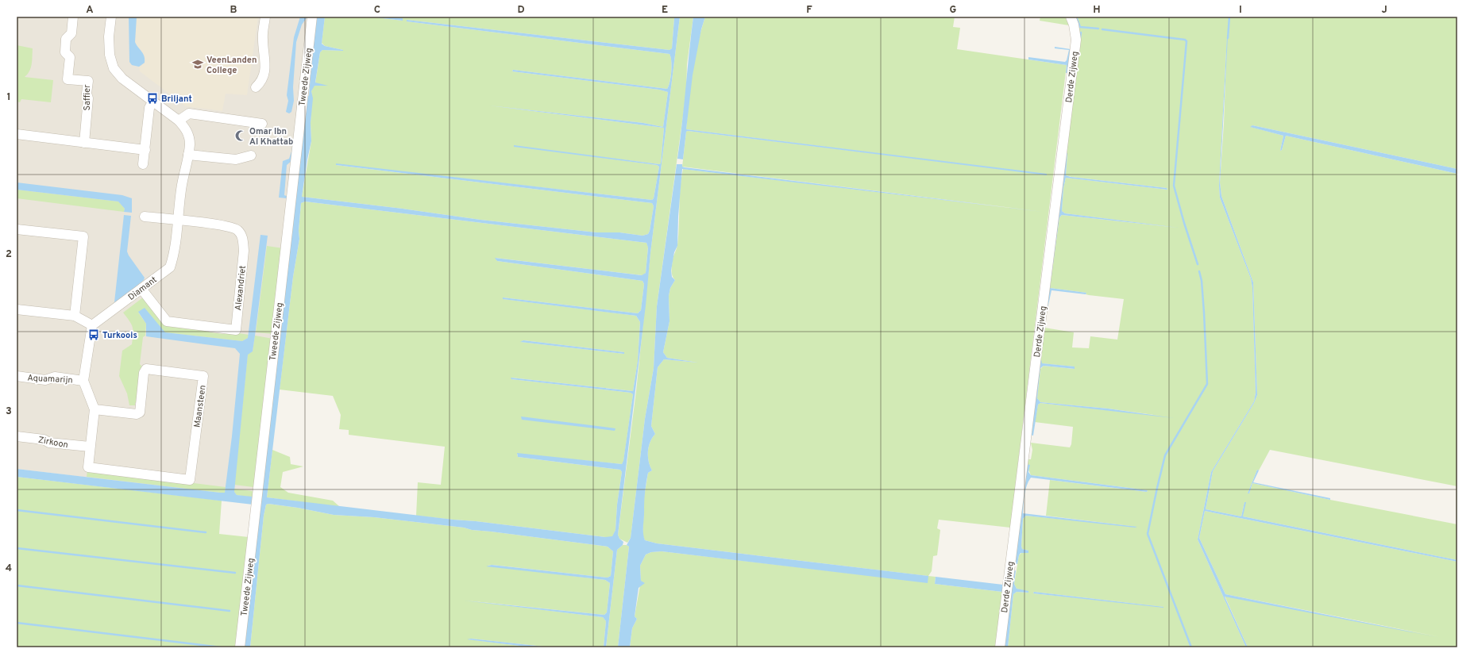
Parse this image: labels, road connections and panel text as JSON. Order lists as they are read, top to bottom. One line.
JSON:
{"streets":{"street":["Tweede Zijweg","Derde Zijweg","Saffier","Diamant","Alexandriet","Aquamarijn","Maansteen","Zirkoon"]},"crossings":[["Diamant","Alexandriet"],["Maansteen","Zirkoon"]],"places":{"school or university":["VeenLanden College"],"bus stop":["Briljant","Turkoois"],"mosque":["Omar Ibn Al Khattab"]},"grid":{"columns":["A","B","C","D","E","F","G","H","I","J"],"rows":["1","2","3","4"]}}
